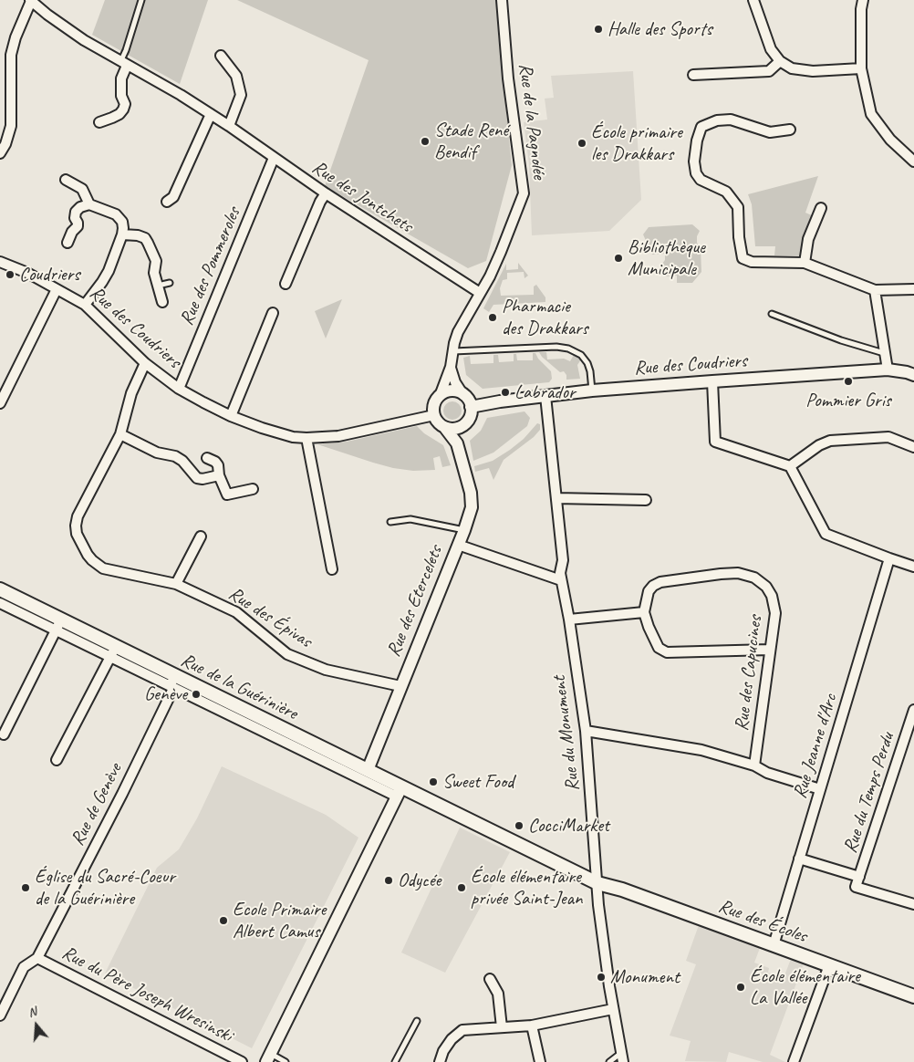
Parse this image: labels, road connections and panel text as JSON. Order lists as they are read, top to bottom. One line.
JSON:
{"streets":{"main road":["Rue de la Guérinière","Rue des Écoles"],"street":["Rue de la Pagnolée","Rue des Jontchets","Rue des Pommeroles","Rue des Coudriers","Rue des Etercelets","Rue des Épivas","Rue des Capucines","Rue du Monument","Rue Jeanne d'Arc","Rue du Temps Perdu","Rue de Genève","Rue du Père Joseph Wresinski"]},"crossings":[["Rue de la Pagnolée","Rue des Jontchets"],["Rue des Jontchets","Rue des Pommeroles"],["Rue des Pommeroles","Rue des Coudriers"],["Rue des Coudriers","Rue des Etercelets"],["Rue des Coudriers","Rue des Épivas"],["Rue des Coudriers","Rue du Monument"],["Rue des Etercelets","Rue des Épivas"],["Rue des Etercelets","Rue de la Guérinière"],["Rue de la Guérinière","Rue de Genève"],["Rue de la Guérinière","Rue des Écoles"],["Rue du Monument","Rue des Écoles"],["Rue Jeanne d'Arc","Rue des Écoles"],["Rue de Genève","Rue du Père Joseph Wresinski"]],"places":["Halle des Sports","Stade René Bendif","École primaire les Drakkars","Bibliothèque Municipale","Coudriers","Pharmacie des Drakkars","Pommier Gris","Labrador","Genève","Sweet Food","CocciMarket","Odycée","Église du Sacré-Coeur de la Guérinière","École élémentaire privée Saint-Jean","Ecole Primaire Albert Camus","Monument","École élémentaire La Vallée"],"north":"top"}
